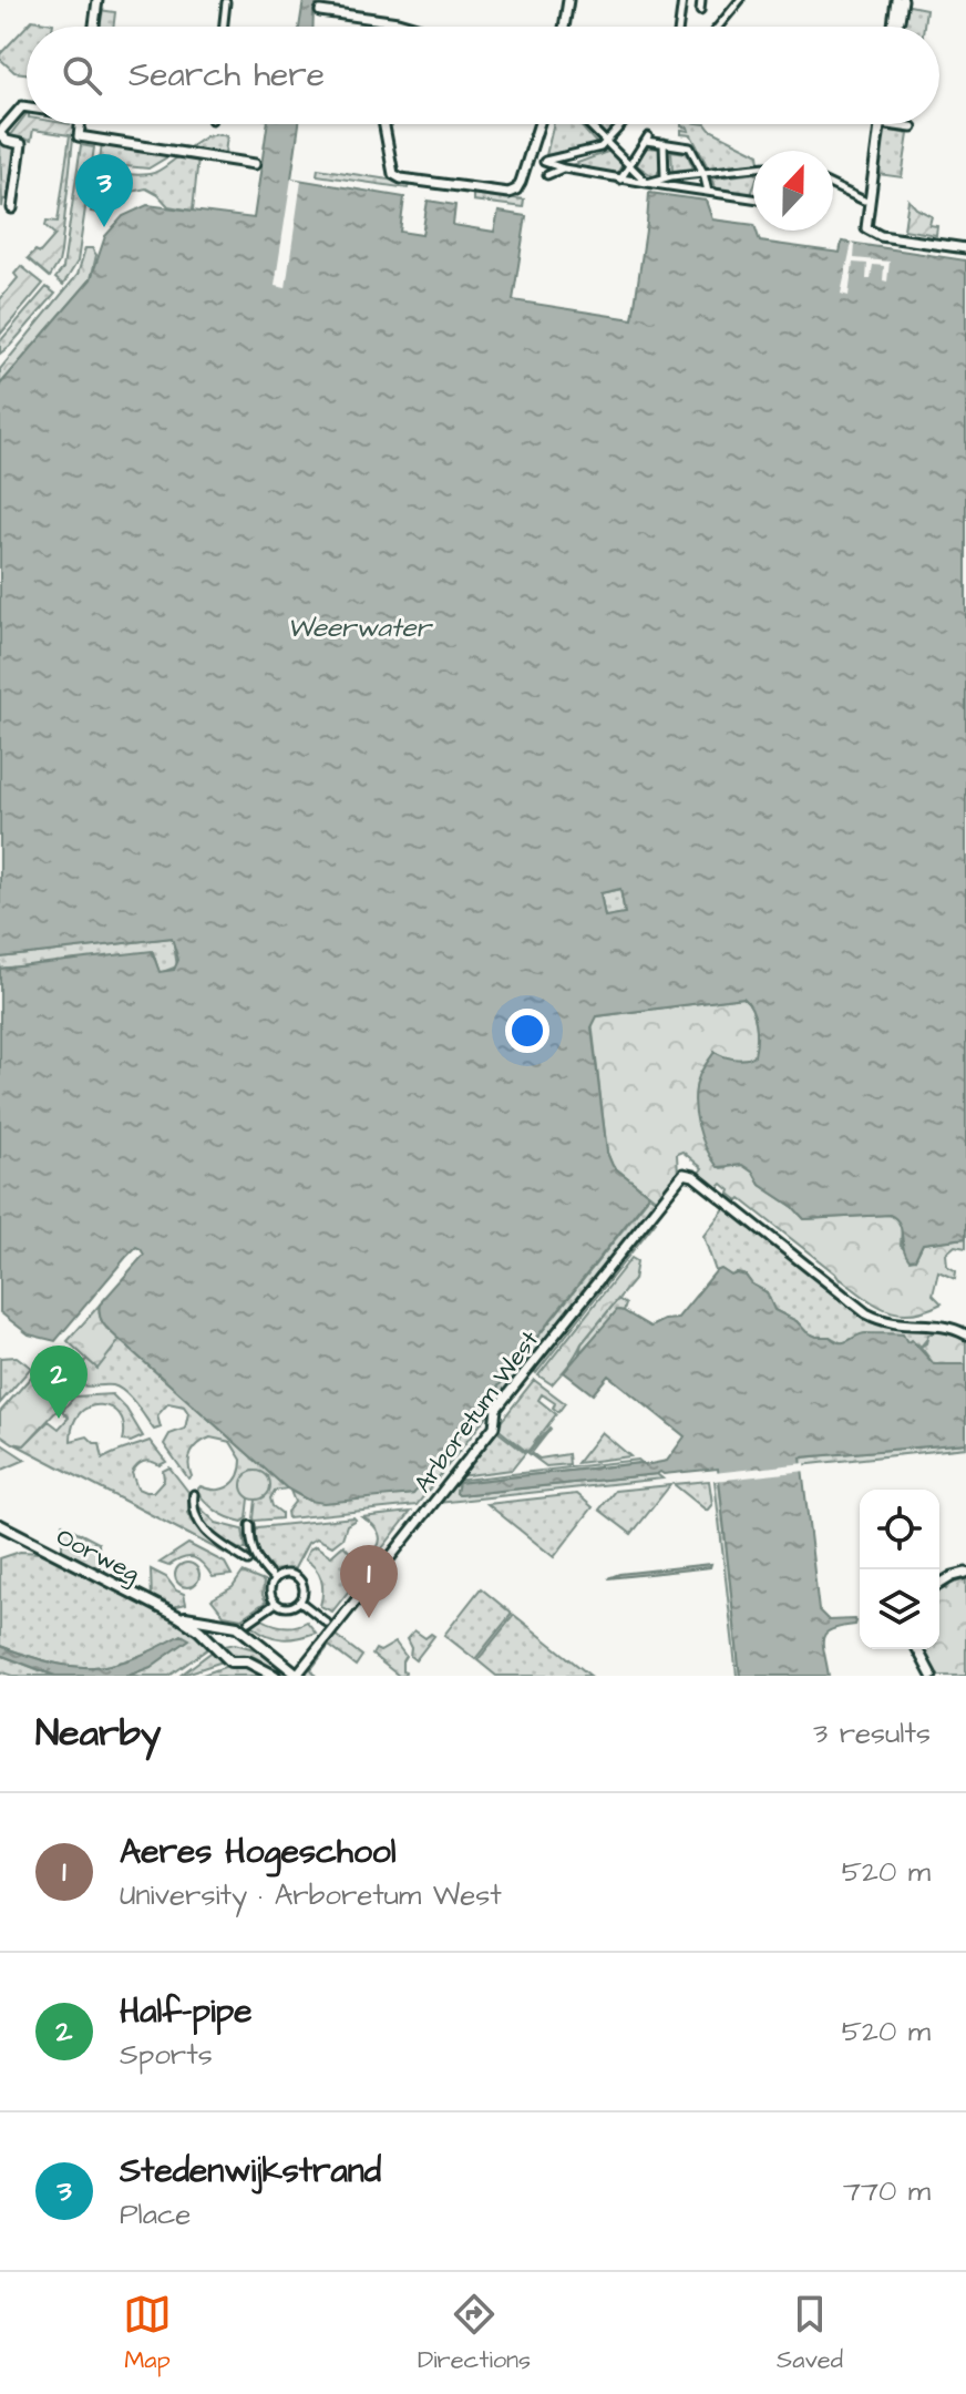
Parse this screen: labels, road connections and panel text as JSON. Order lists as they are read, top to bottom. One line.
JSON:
{"streets":{"street":["Arboretum West","Oorweg"]},"crossings":[["Arboretum West","Oorweg"]],"water":["Weerwater"],"north":"top","page":{"search":"Search here","pins":["3","2","1"],"heading":["Nearby","3 results"],"list":[{"mark":"1","name":"Aeres Hogeschool","note":"University · Arboretum West","value":"520 m"},{"mark":"2","name":"Half-pipe","note":"Sports","value":"520 m"},{"mark":"3","name":"Stedenwijkstrand","note":"Place","value":"770 m"}],"nav":["Map","Directions","Saved"]}}
